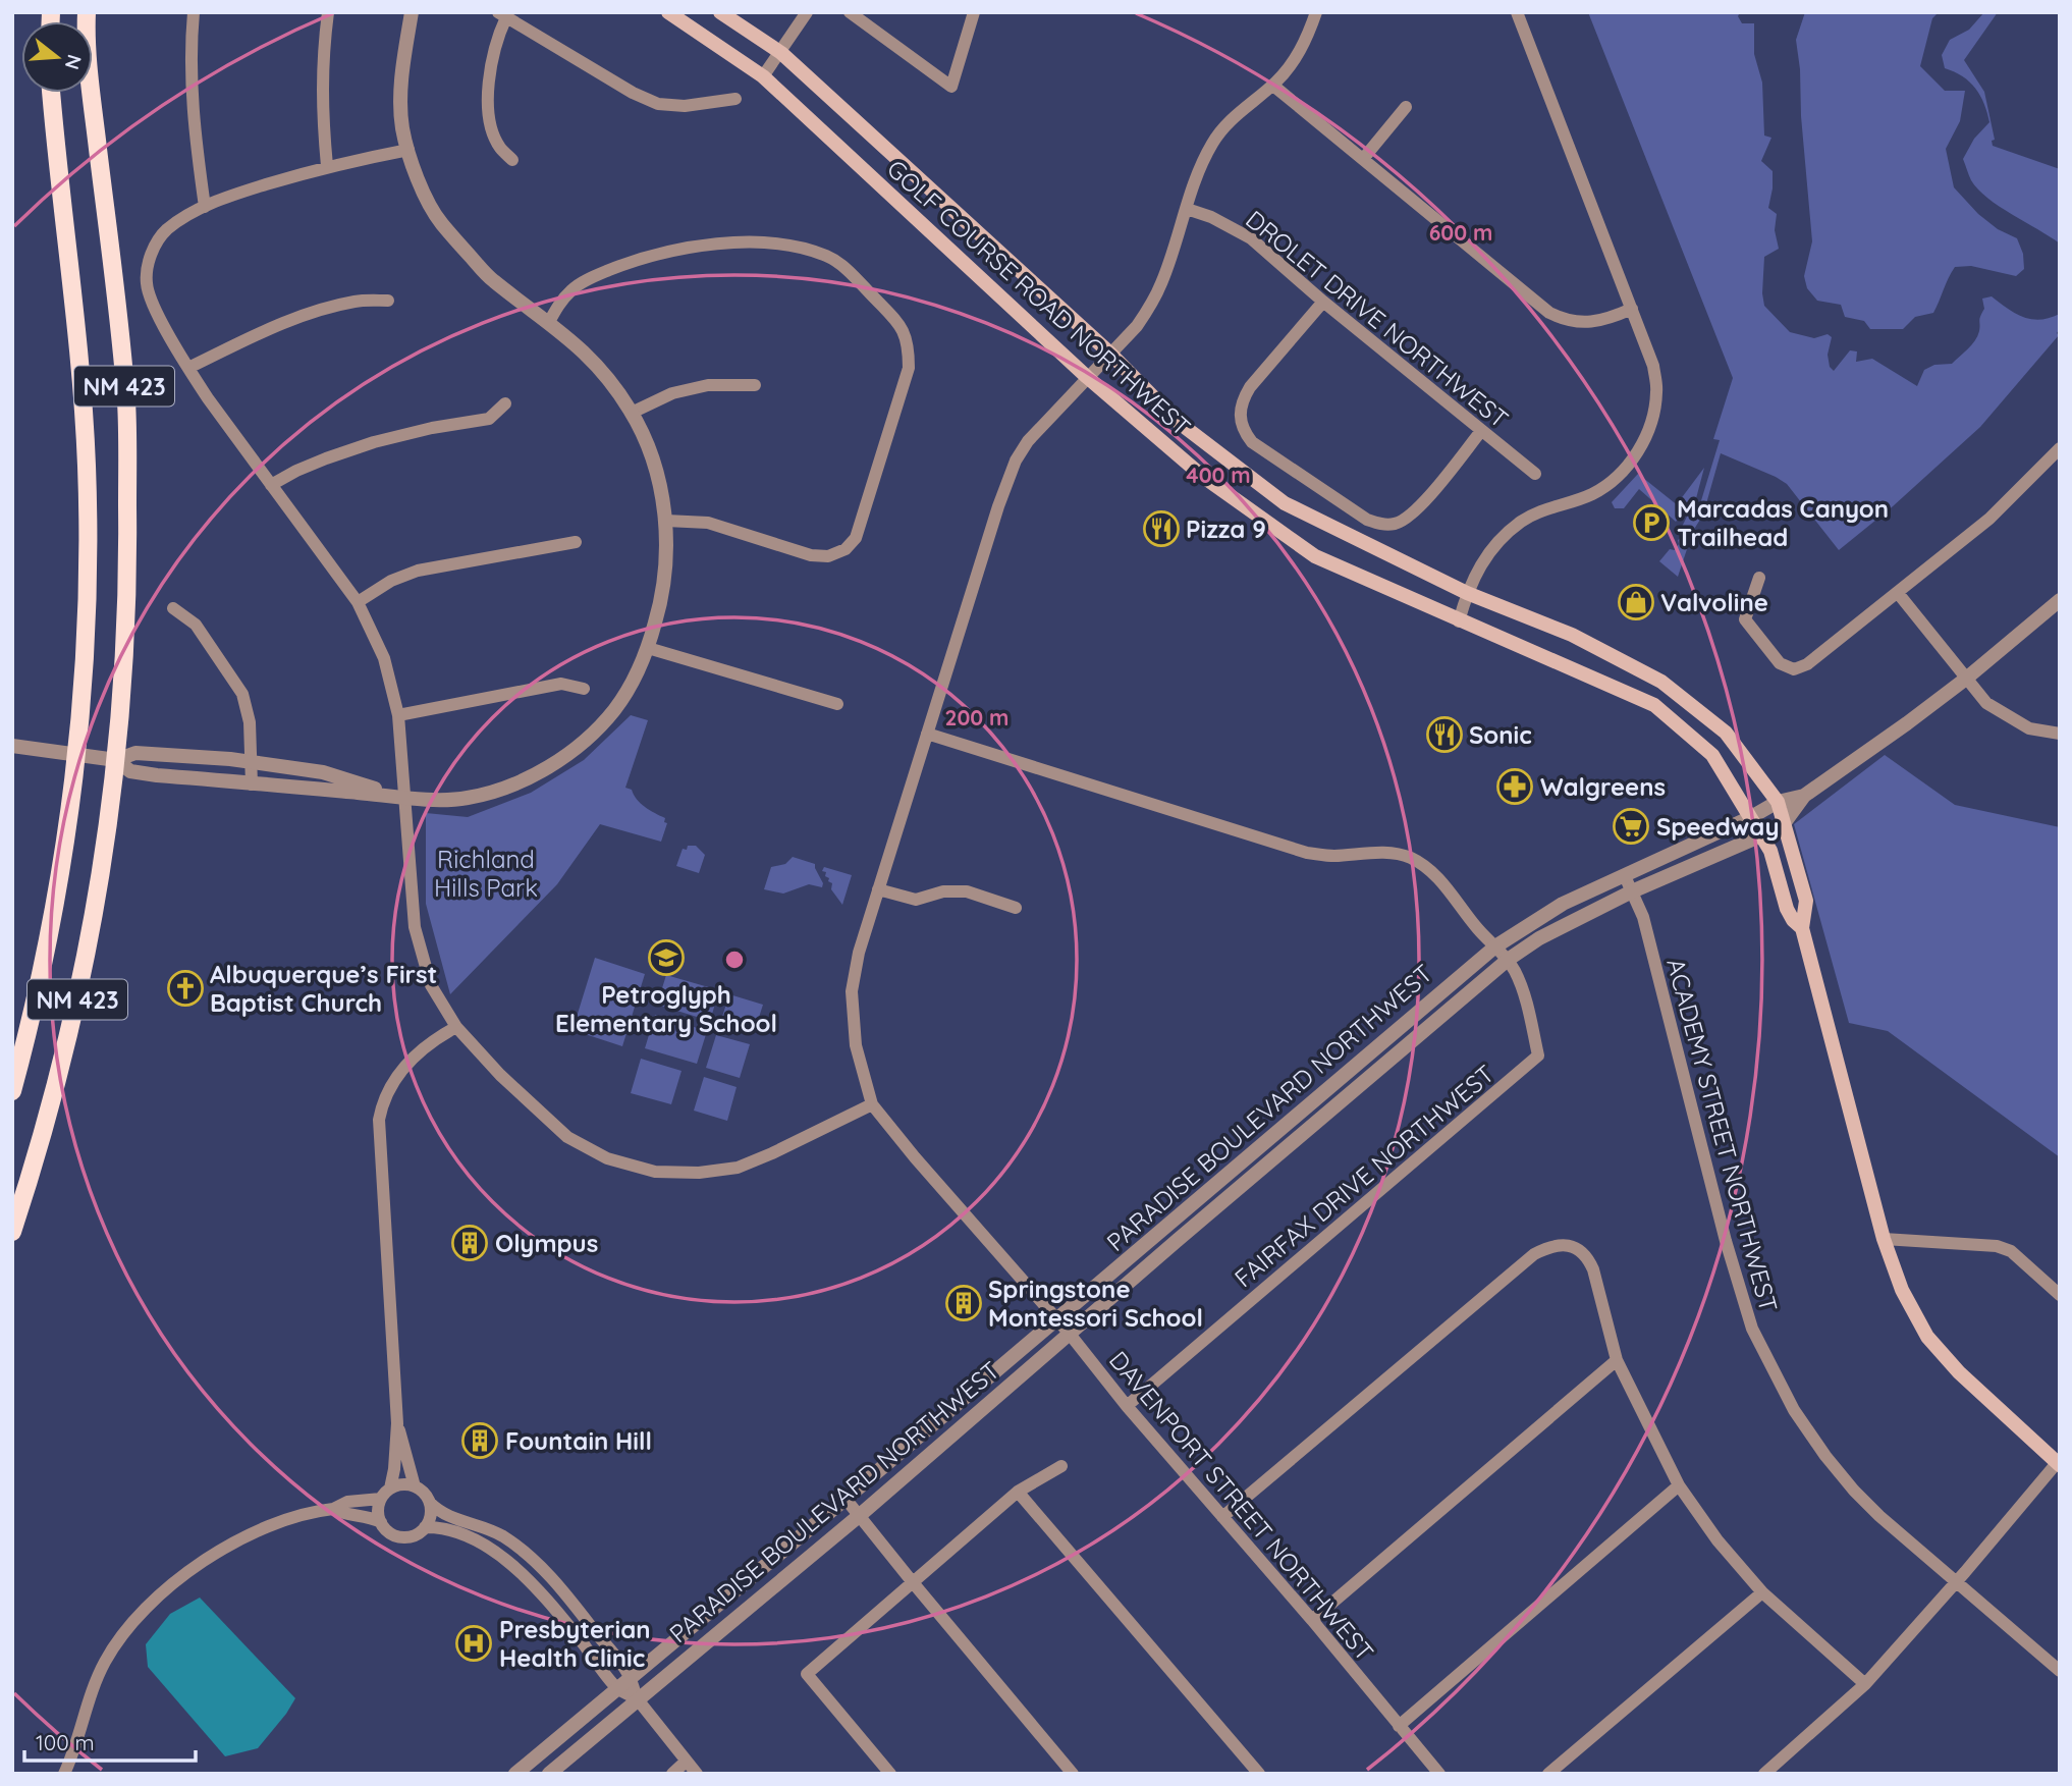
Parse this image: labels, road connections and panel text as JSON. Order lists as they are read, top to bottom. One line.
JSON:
{"streets":{"main road":["GOLF COURSE ROAD NORTHWEST","NM 423"],"street":["DROLET DRIVE NORTHWEST","PARADISE BOULEVARD NORTHWEST","ACADEMY STREET NORTHWEST","FAIRFAX DRIVE NORTHWEST","DAVENPORT STREET NORTHWEST"]},"crossings":[["GOLF COURSE ROAD NORTHWEST","PARADISE BOULEVARD NORTHWEST"],["PARADISE BOULEVARD NORTHWEST","ACADEMY STREET NORTHWEST"],["PARADISE BOULEVARD NORTHWEST","FAIRFAX DRIVE NORTHWEST"],["PARADISE BOULEVARD NORTHWEST","DAVENPORT STREET NORTHWEST"],["FAIRFAX DRIVE NORTHWEST","DAVENPORT STREET NORTHWEST"]],"parks":["Richland Hills Park"],"places":{"parking":["Marcadas Canyon Trailhead"],"restaurant":["Pizza 9","Sonic"],"shop":["Valvoline"],"pharmacy":["Walgreens"],"supermarket":["Speedway"],"school or university":["Petroglyph Elementary School"],"church":["Albuquerque’s First Baptist Church"],"building":["Olympus","Springstone Montessori School","Fountain Hill"],"hospital":["Presbyterian Health Clinic"]},"scale_bar":"100 m","north":"right","rings":["600 m","400 m","200 m"]}
